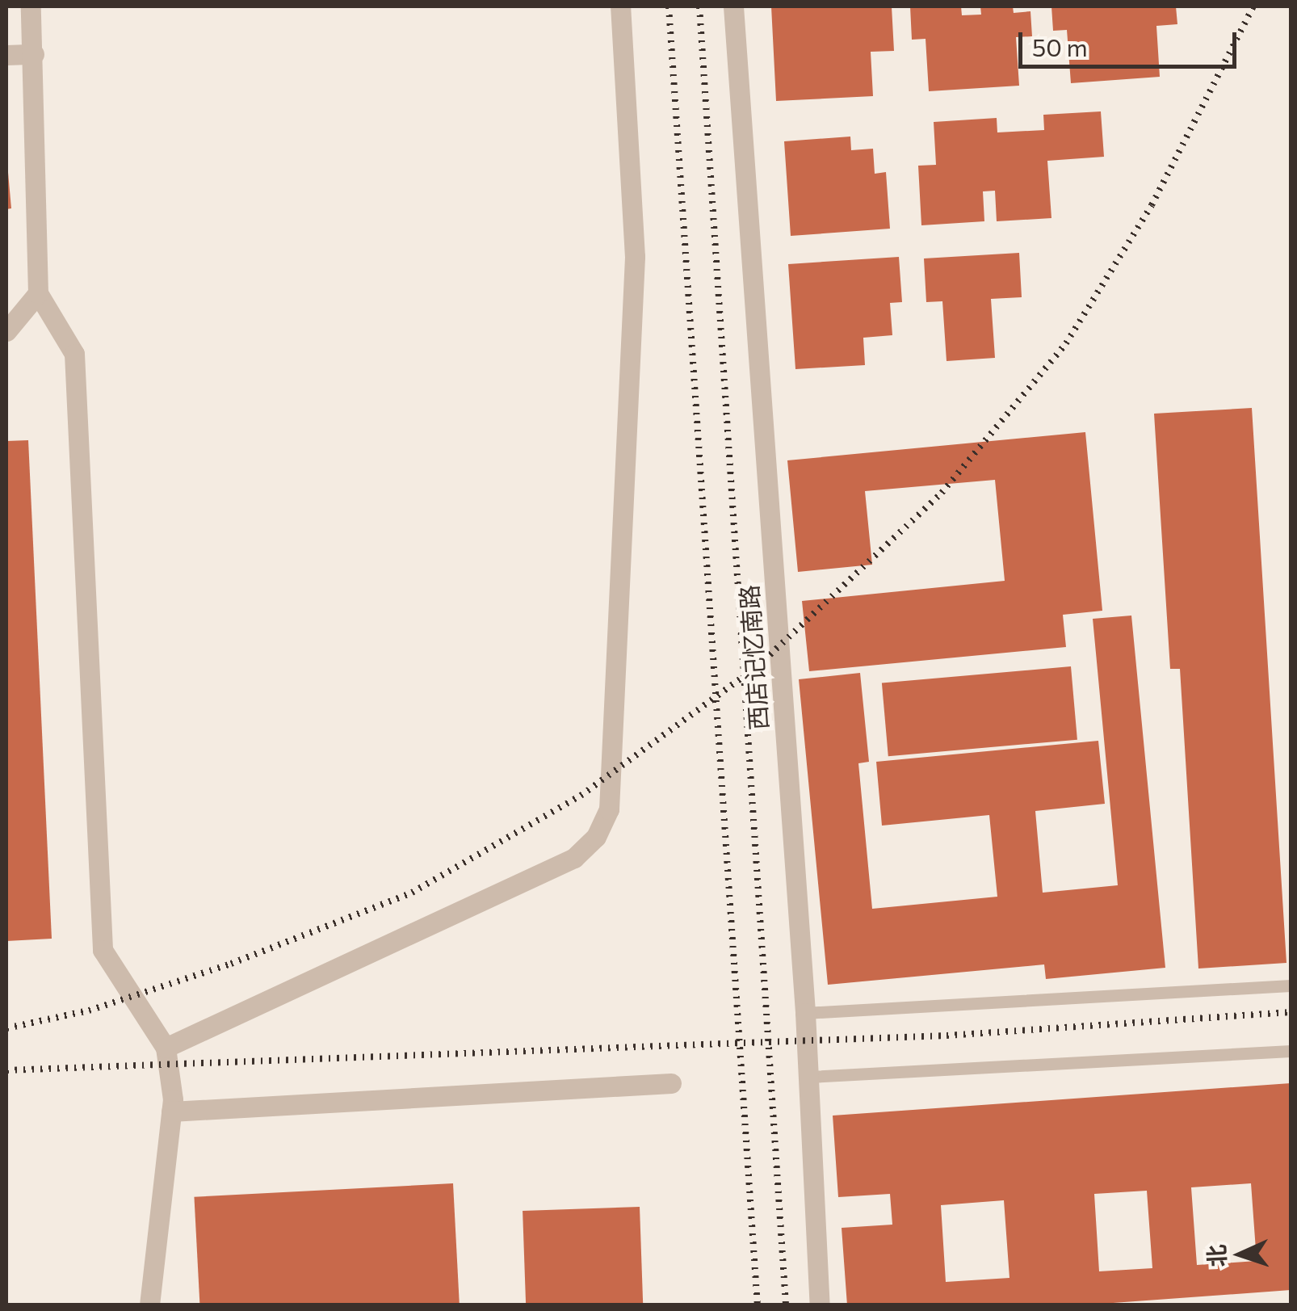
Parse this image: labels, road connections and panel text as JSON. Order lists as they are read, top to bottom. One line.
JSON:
{"streets":{"street":["西店记忆南路"]},"scale_bar":"50 m","north":"left"}
